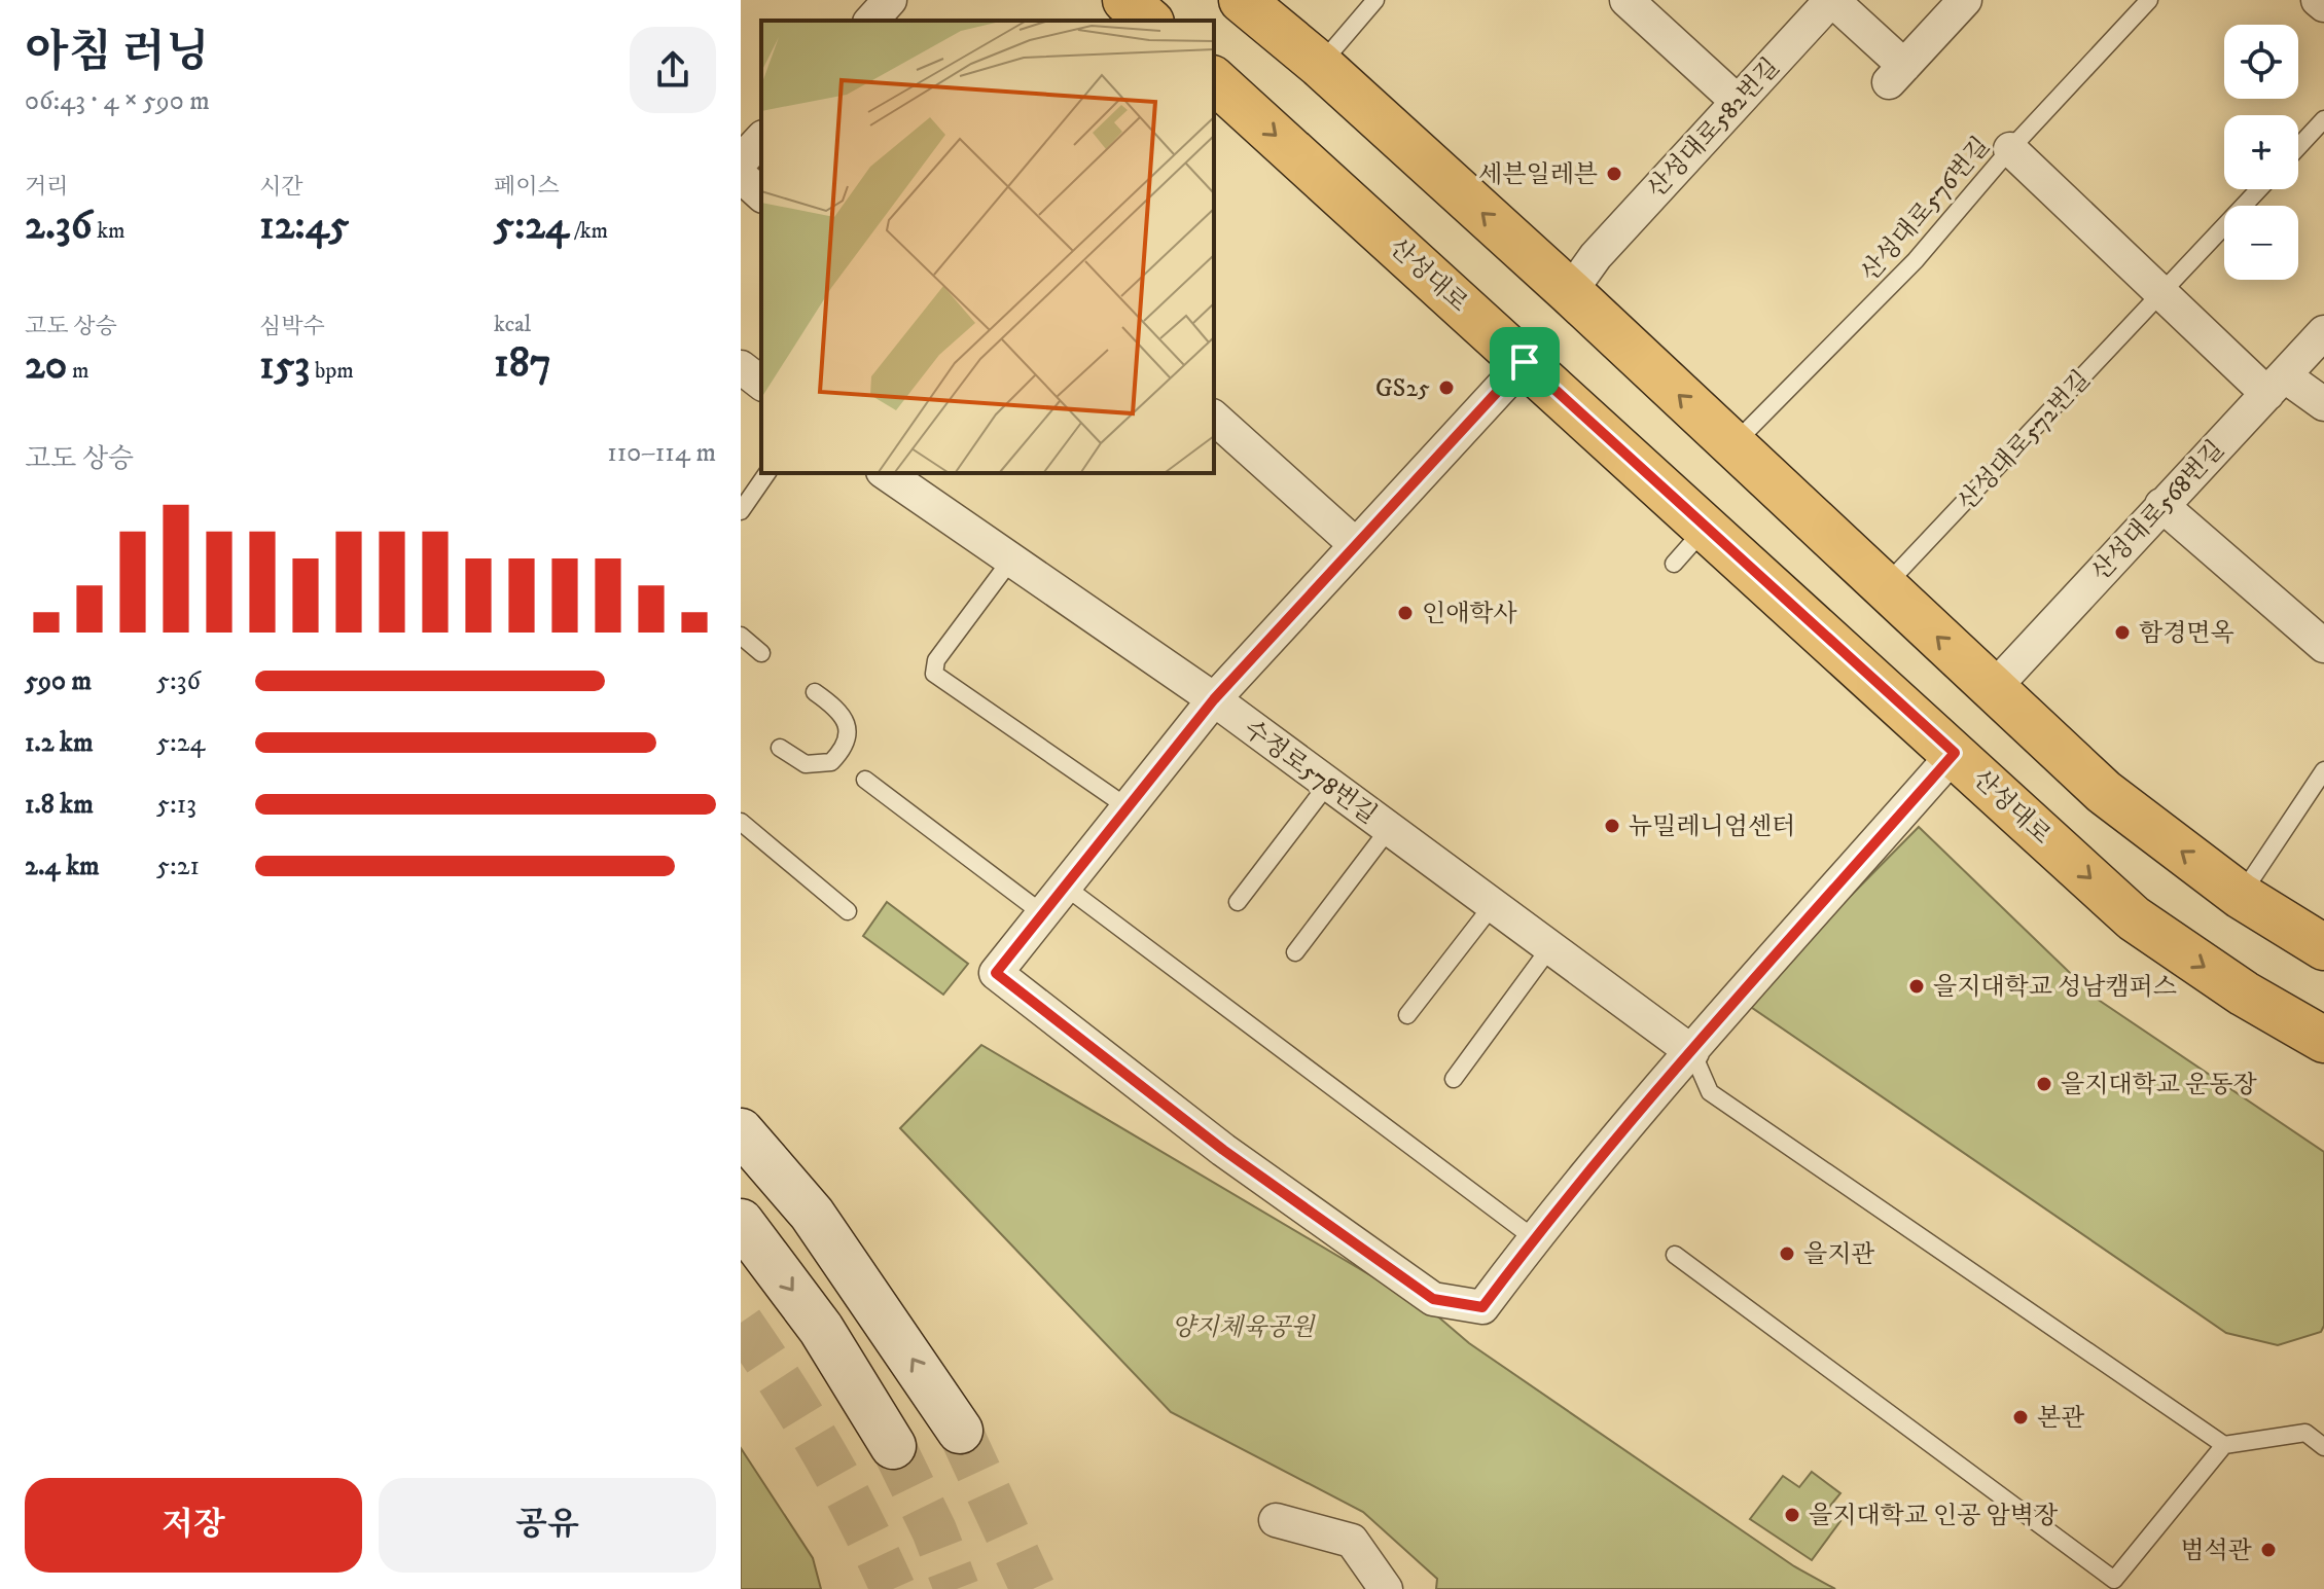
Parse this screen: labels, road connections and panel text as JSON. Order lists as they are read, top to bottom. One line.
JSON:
{"streets":{"main road":["산성대로"],"street":["산성대로582번길","산성대로568번길","수정로578번길"],"lane":["산성대로576번길","산성대로572번길"]},"parks":["양지체육공원"],"places":["세븐일레븐","GS25","인애학사","함경면옥","뉴밀레니엄센터","을지대학교 성남캠퍼스","을지대학교 운동장","을지관","본관","을지대학교 인공 암벽장","범석관"],"page":{"heading":["아침 러닝","06:43 · 4 × 590 m"],"map_buttons":["+","−"],"stats":[["거리","2.36 km"],["시간","12:45"],["페이스","5:24 /km"],["고도 상승","20 m"],["심박수","153 bpm"],["kcal","187"]],"chart":["고도 상승","110–114 m"],"list":[{"name":"590 m","note":"5:36"},{"name":"1.2 km","note":"5:24"},{"name":"1.8 km","note":"5:13"},{"name":"2.4 km","note":"5:21"}],"buttons":["저장","공유"]}}
